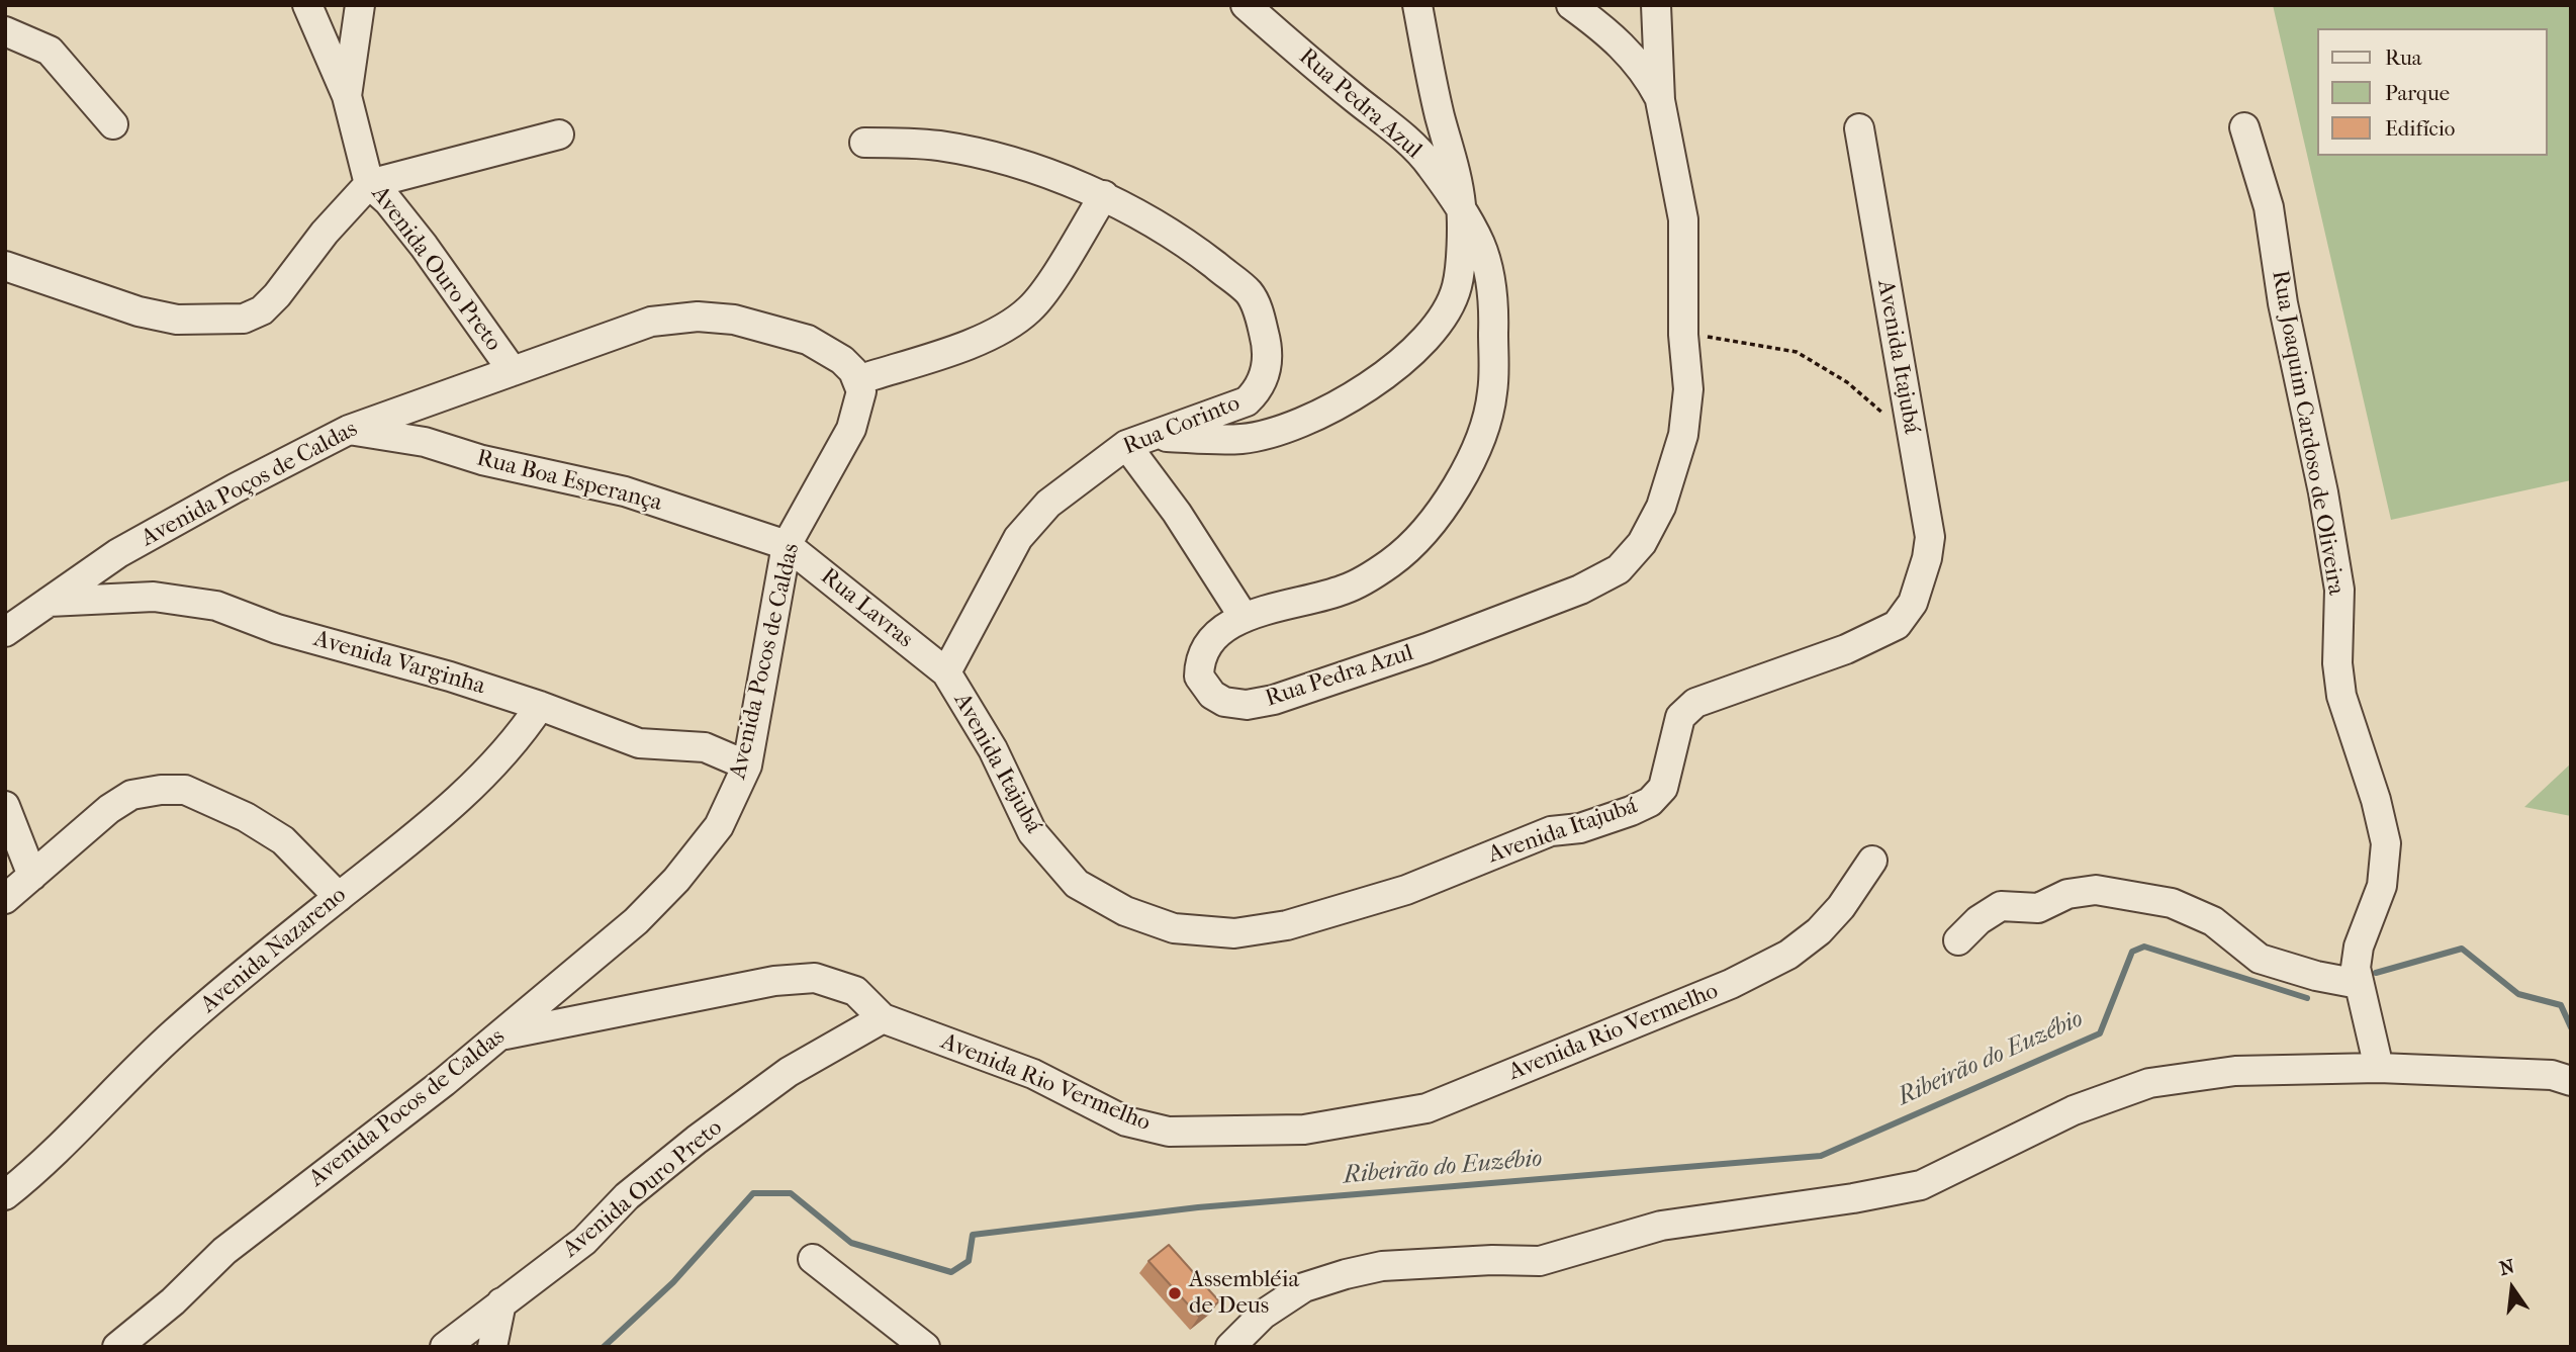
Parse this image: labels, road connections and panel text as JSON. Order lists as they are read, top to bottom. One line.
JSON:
{"streets":{"street":["Rua Pedra Azul","Avenida Ouro Preto","Avenida Itajubá","Rua Corinto","Rua Joaquim Cardoso de Oliveira","Rua Boa Esperança","Avenida Poços de Caldas","Rua Lavras","Avenida Pocos de Caldas","Avenida Varginha","Avenida Nazareno","Avenida Rio Vermelho"]},"crossings":[["Avenida Ouro Preto","Avenida Poços de Caldas"],["Avenida Ouro Preto","Avenida Rio Vermelho"],["Avenida Itajubá","Rua Corinto"],["Avenida Itajubá","Rua Lavras"],["Rua Corinto","Rua Lavras"],["Rua Boa Esperança","Avenida Poços de Caldas"],["Rua Boa Esperança","Rua Lavras"],["Rua Boa Esperança","Avenida Pocos de Caldas"],["Avenida Poços de Caldas","Avenida Varginha"],["Rua Lavras","Avenida Pocos de Caldas"],["Avenida Pocos de Caldas","Avenida Varginha"],["Avenida Pocos de Caldas","Avenida Rio Vermelho"],["Avenida Varginha","Avenida Nazareno"]],"water":["Ribeirão do Euzébio"],"places":["Assembléia de Deus"],"legend":["Rua","Parque","Edifício"],"north":"top"}
